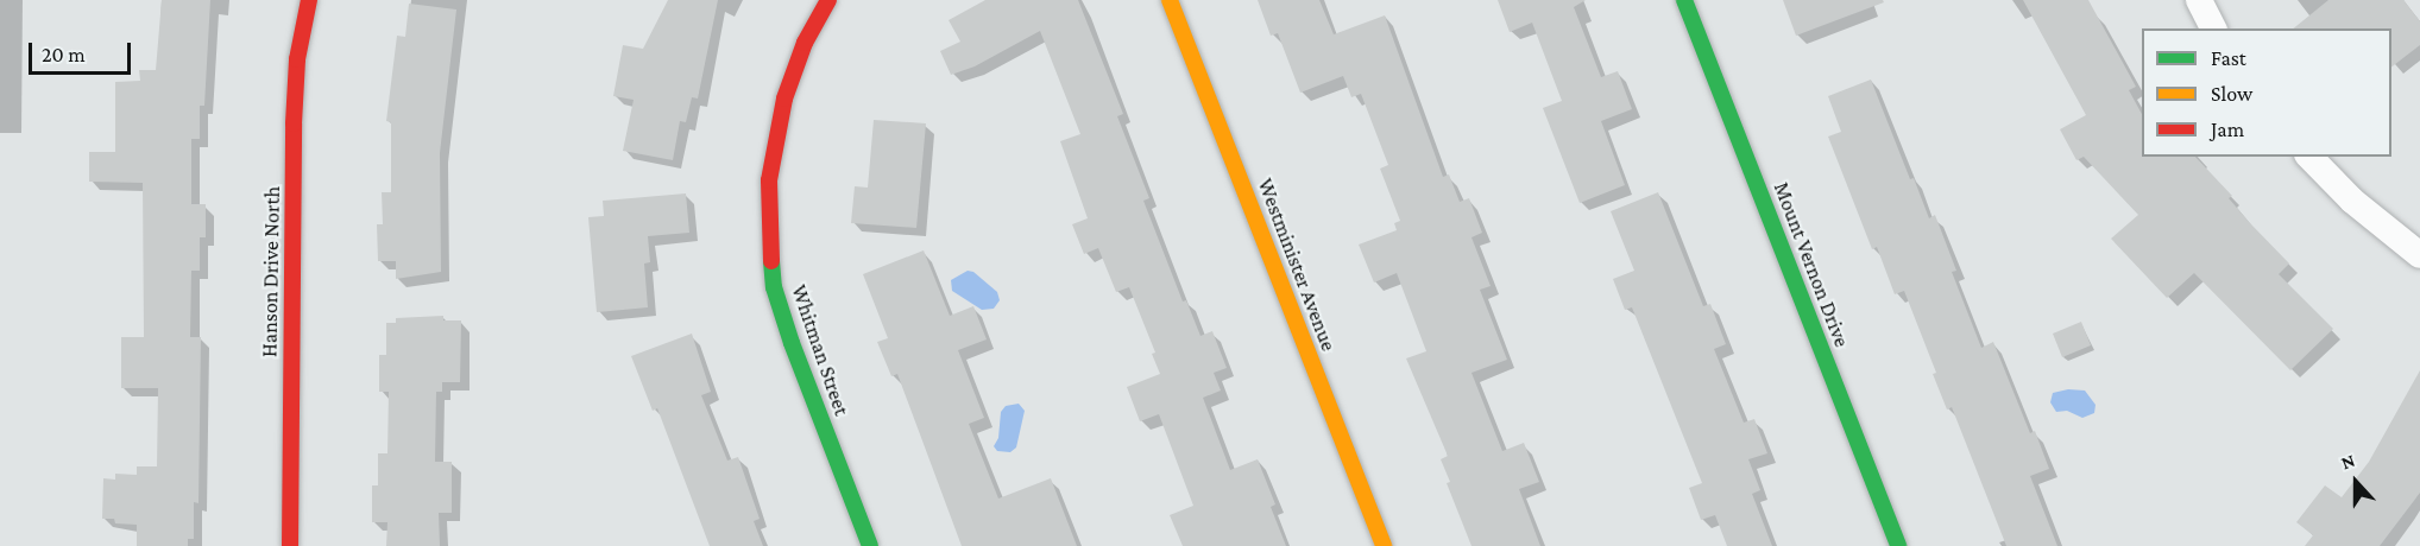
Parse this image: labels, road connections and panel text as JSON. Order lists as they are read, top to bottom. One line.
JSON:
{"streets":{"street":["Westminister Avenue","Mount Vernon Drive","Hanson Drive North","Whitman Street"]},"legend":["Fast","Slow","Jam"],"scale_bar":"20 m","north":"top"}
